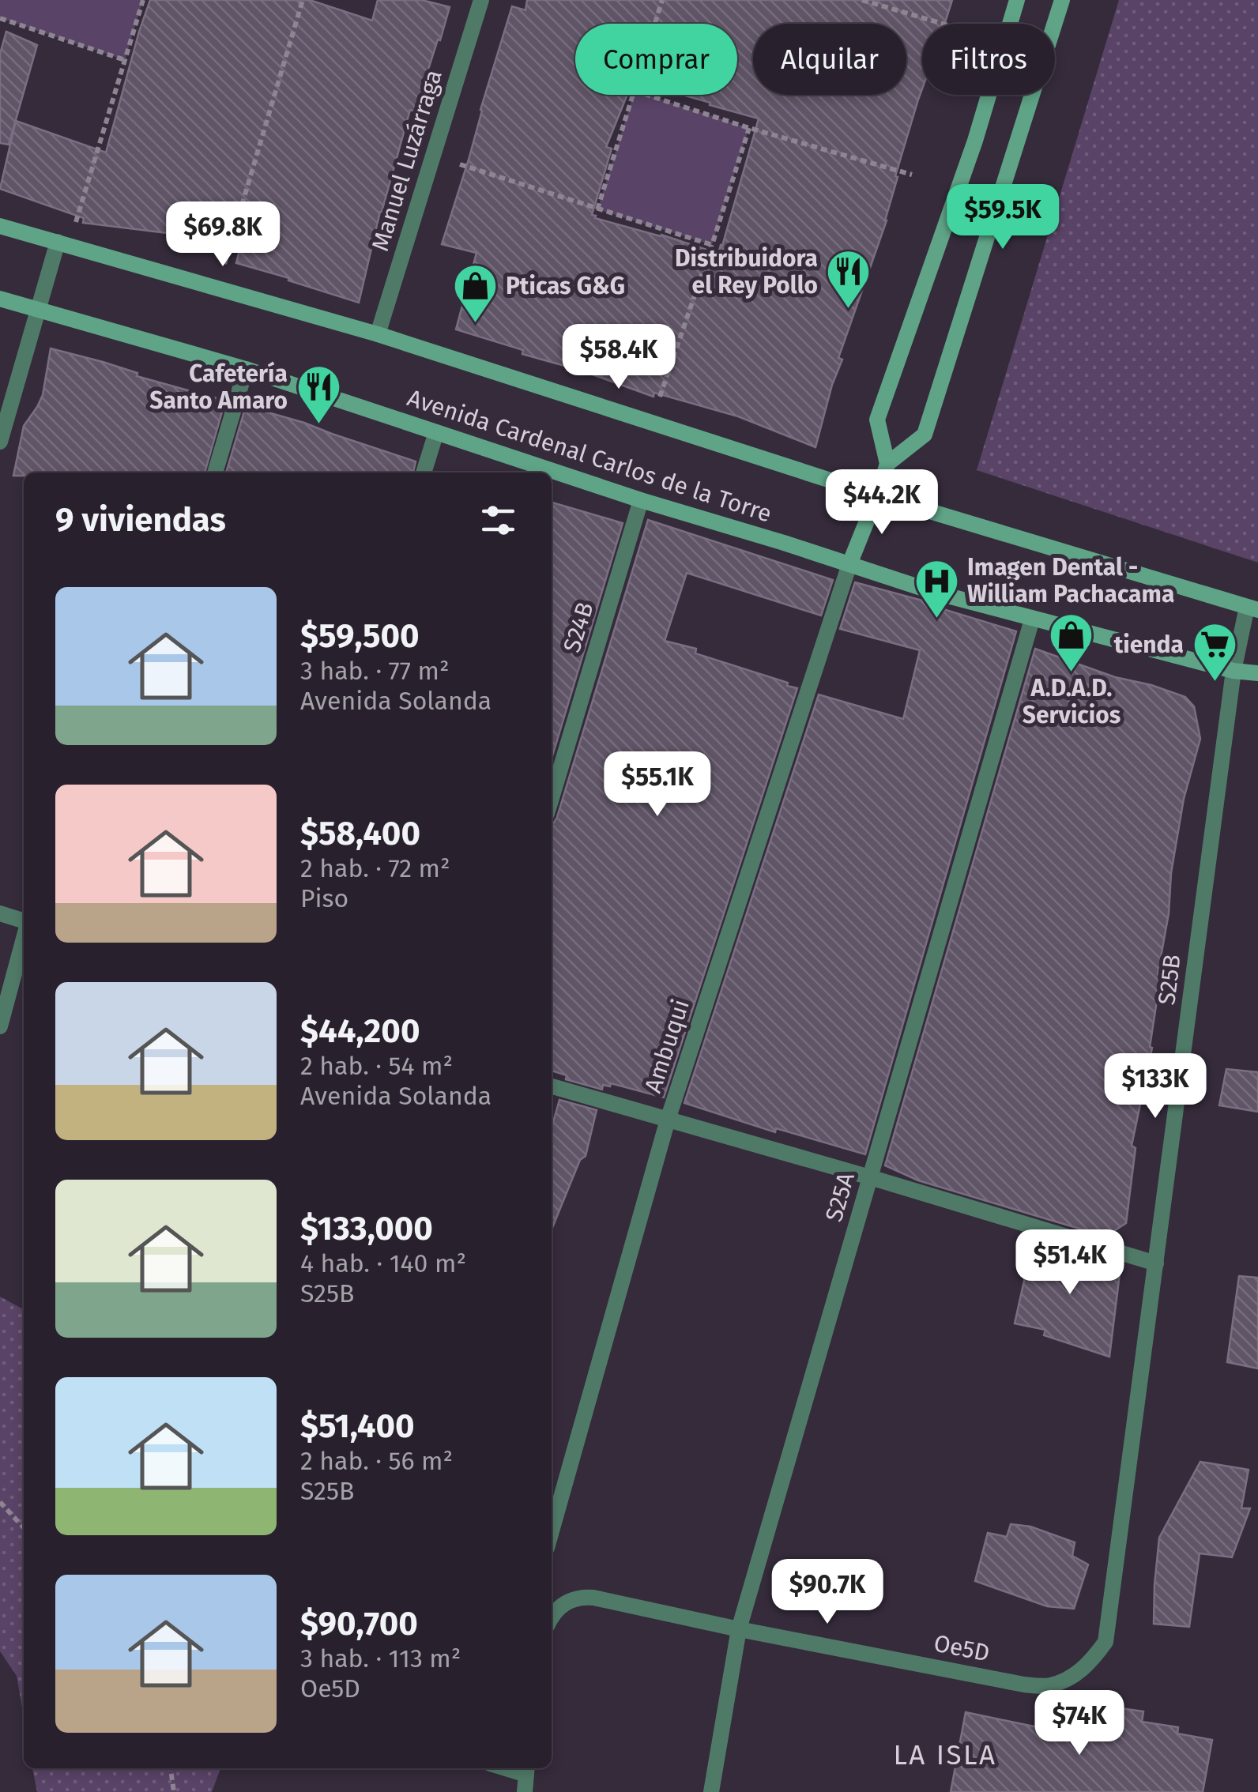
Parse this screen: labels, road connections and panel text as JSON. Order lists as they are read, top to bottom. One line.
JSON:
{"streets":{"street":["Manuel Luzárraga","Avenida Cardenal Carlos de la Torre","S24B","S25B","Ambuqui","S25A","Oe5D"]},"crossings":[["Avenida Cardenal Carlos de la Torre","S24B"],["Avenida Cardenal Carlos de la Torre","S25B"],["Avenida Cardenal Carlos de la Torre","Ambuqui"],["Avenida Cardenal Carlos de la Torre","S25A"],["S25B","Oe5D"],["S25A","Oe5D"]],"districts":["LA ISLA"],"places":{"restaurant":["Distribuidora el Rey Pollo","Cafetería Santo Amaro"],"shop":["Pticas G&G","A.D.A.D. Servicios"],"hospital":["Imagen Dental - William Pachacama"],"supermarket":["tienda"]},"page":{"chip":["Comprar","Alquilar","Filtros"],"price":["$59.5K","$69.8K","$58.4K","$44.2K","$55.1K","$133K","$51.4K","$90.7K","$74K"],"heading":"9 viviendas","list":[{"name":"$59,500","note":"3 hab. · 77 m² · Avenida Solanda"},{"name":"$58,400","note":"2 hab. · 72 m² · Piso"},{"name":"$44,200","note":"2 hab. · 54 m² · Avenida Solanda"},{"name":"$133,000","note":"4 hab. · 140 m² · S25B"},{"name":"$51,400","note":"2 hab. · 56 m² · S25B"},{"name":"$90,700","note":"3 hab. · 113 m² · Oe5D"}]}}
